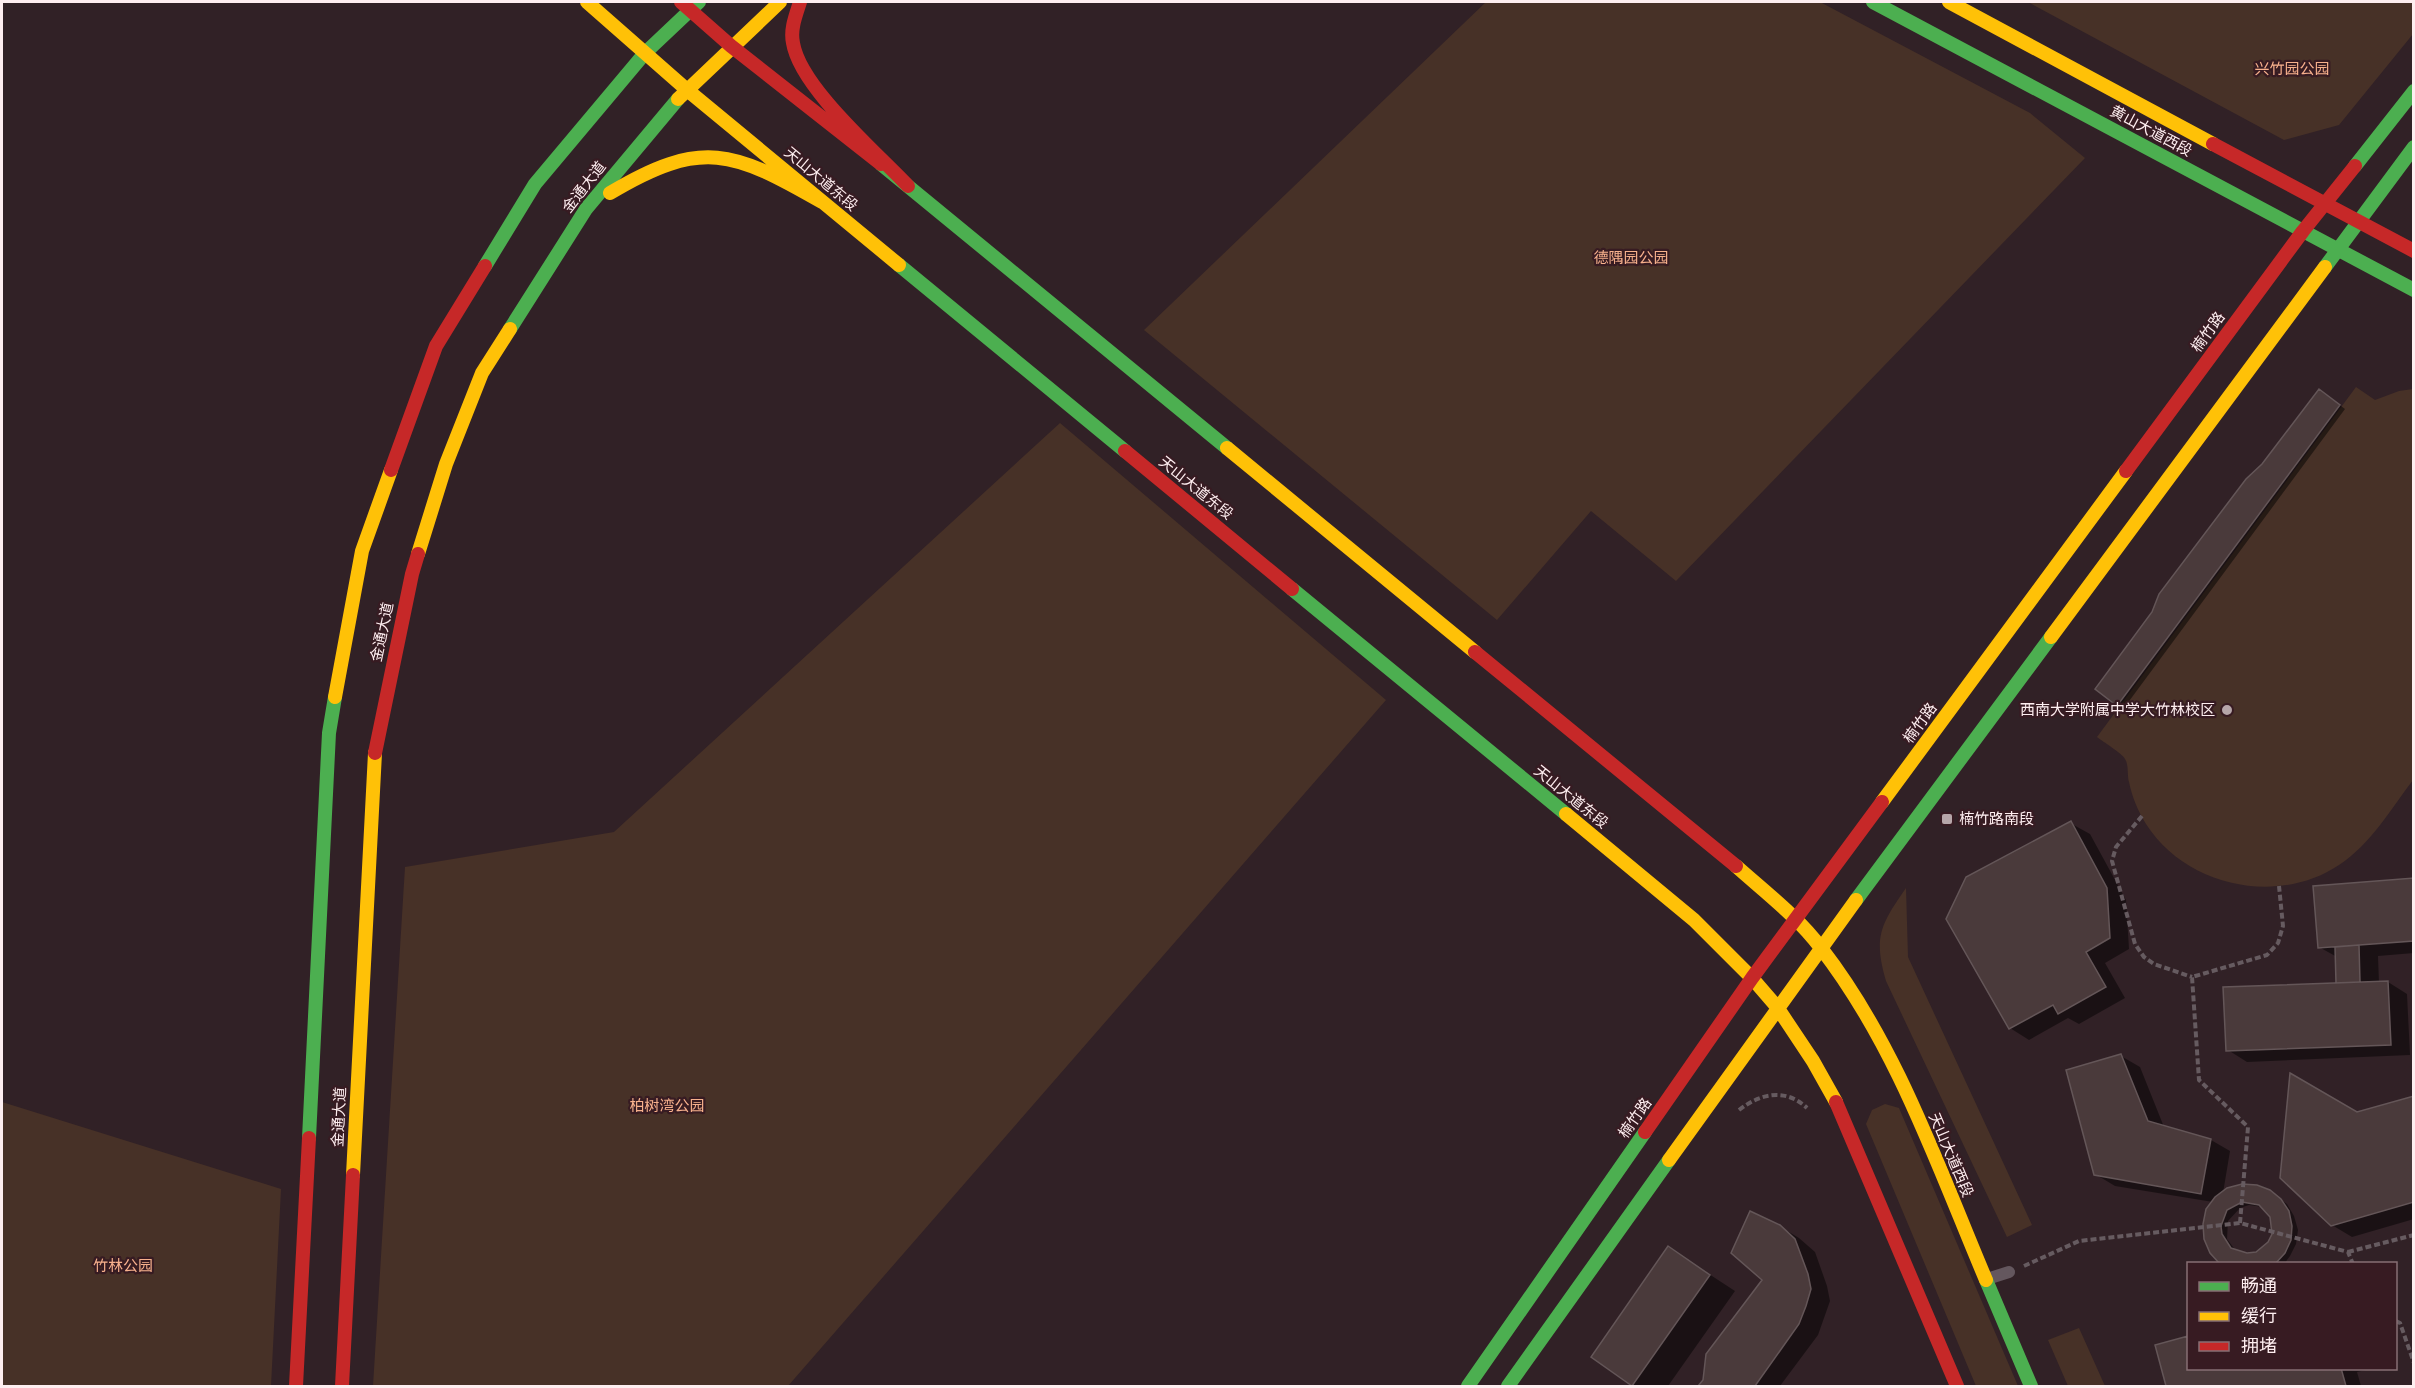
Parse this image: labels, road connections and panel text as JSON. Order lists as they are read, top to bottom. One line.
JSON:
{"streets":{"main road":["黄山大道西段","天山大道东段","金通大道","楠竹路","天山大道西段"]},"crossings":[["黄山大道西段","楠竹路"],["天山大道东段","金通大道"],["天山大道东段","楠竹路"]],"parks":["兴竹园公园","德隅园公园","柏树湾公园","竹林公园"],"places":{"other":["西南大学附属中学大竹林校区"],"transit":["楠竹路南段"]},"legend":["畅通","缓行","拥堵"]}
